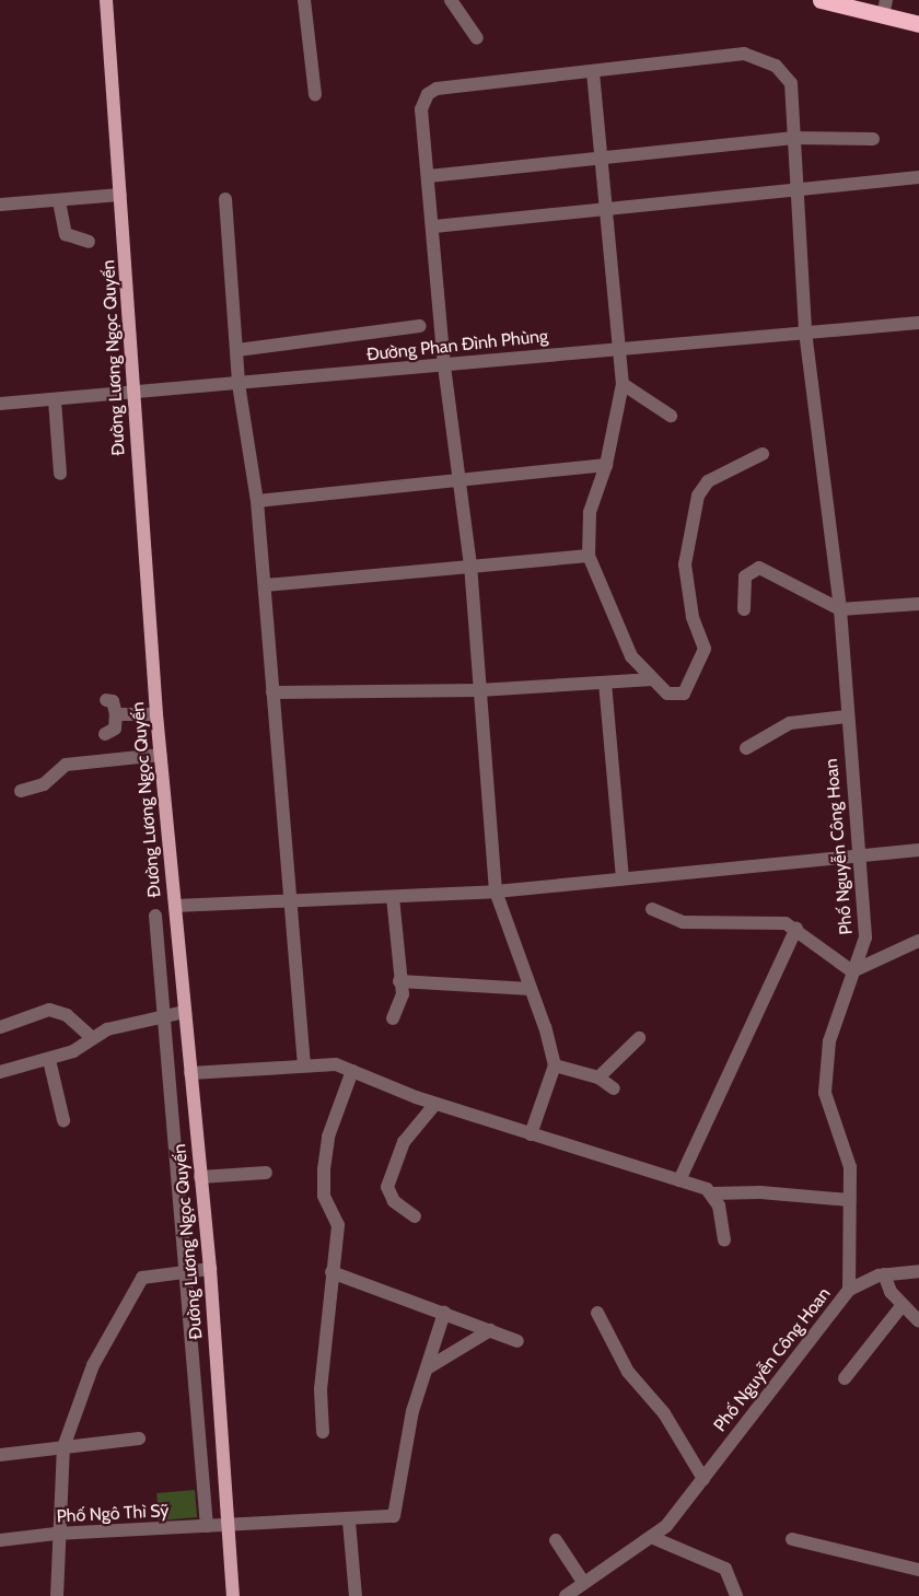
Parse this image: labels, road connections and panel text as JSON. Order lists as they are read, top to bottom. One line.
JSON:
{"streets":{"main road":["Đường Lương Ngọc Quyến"],"street":["Đường Phan Đình Phùng","Phố Nguyễn Công Hoan","Phố Ngô Thì Sỹ"]},"crossings":[["Đường Phan Đình Phùng","Đường Lương Ngọc Quyến"],["Đường Phan Đình Phùng","Phố Nguyễn Công Hoan"],["Đường Lương Ngọc Quyến","Phố Ngô Thì Sỹ"]]}
